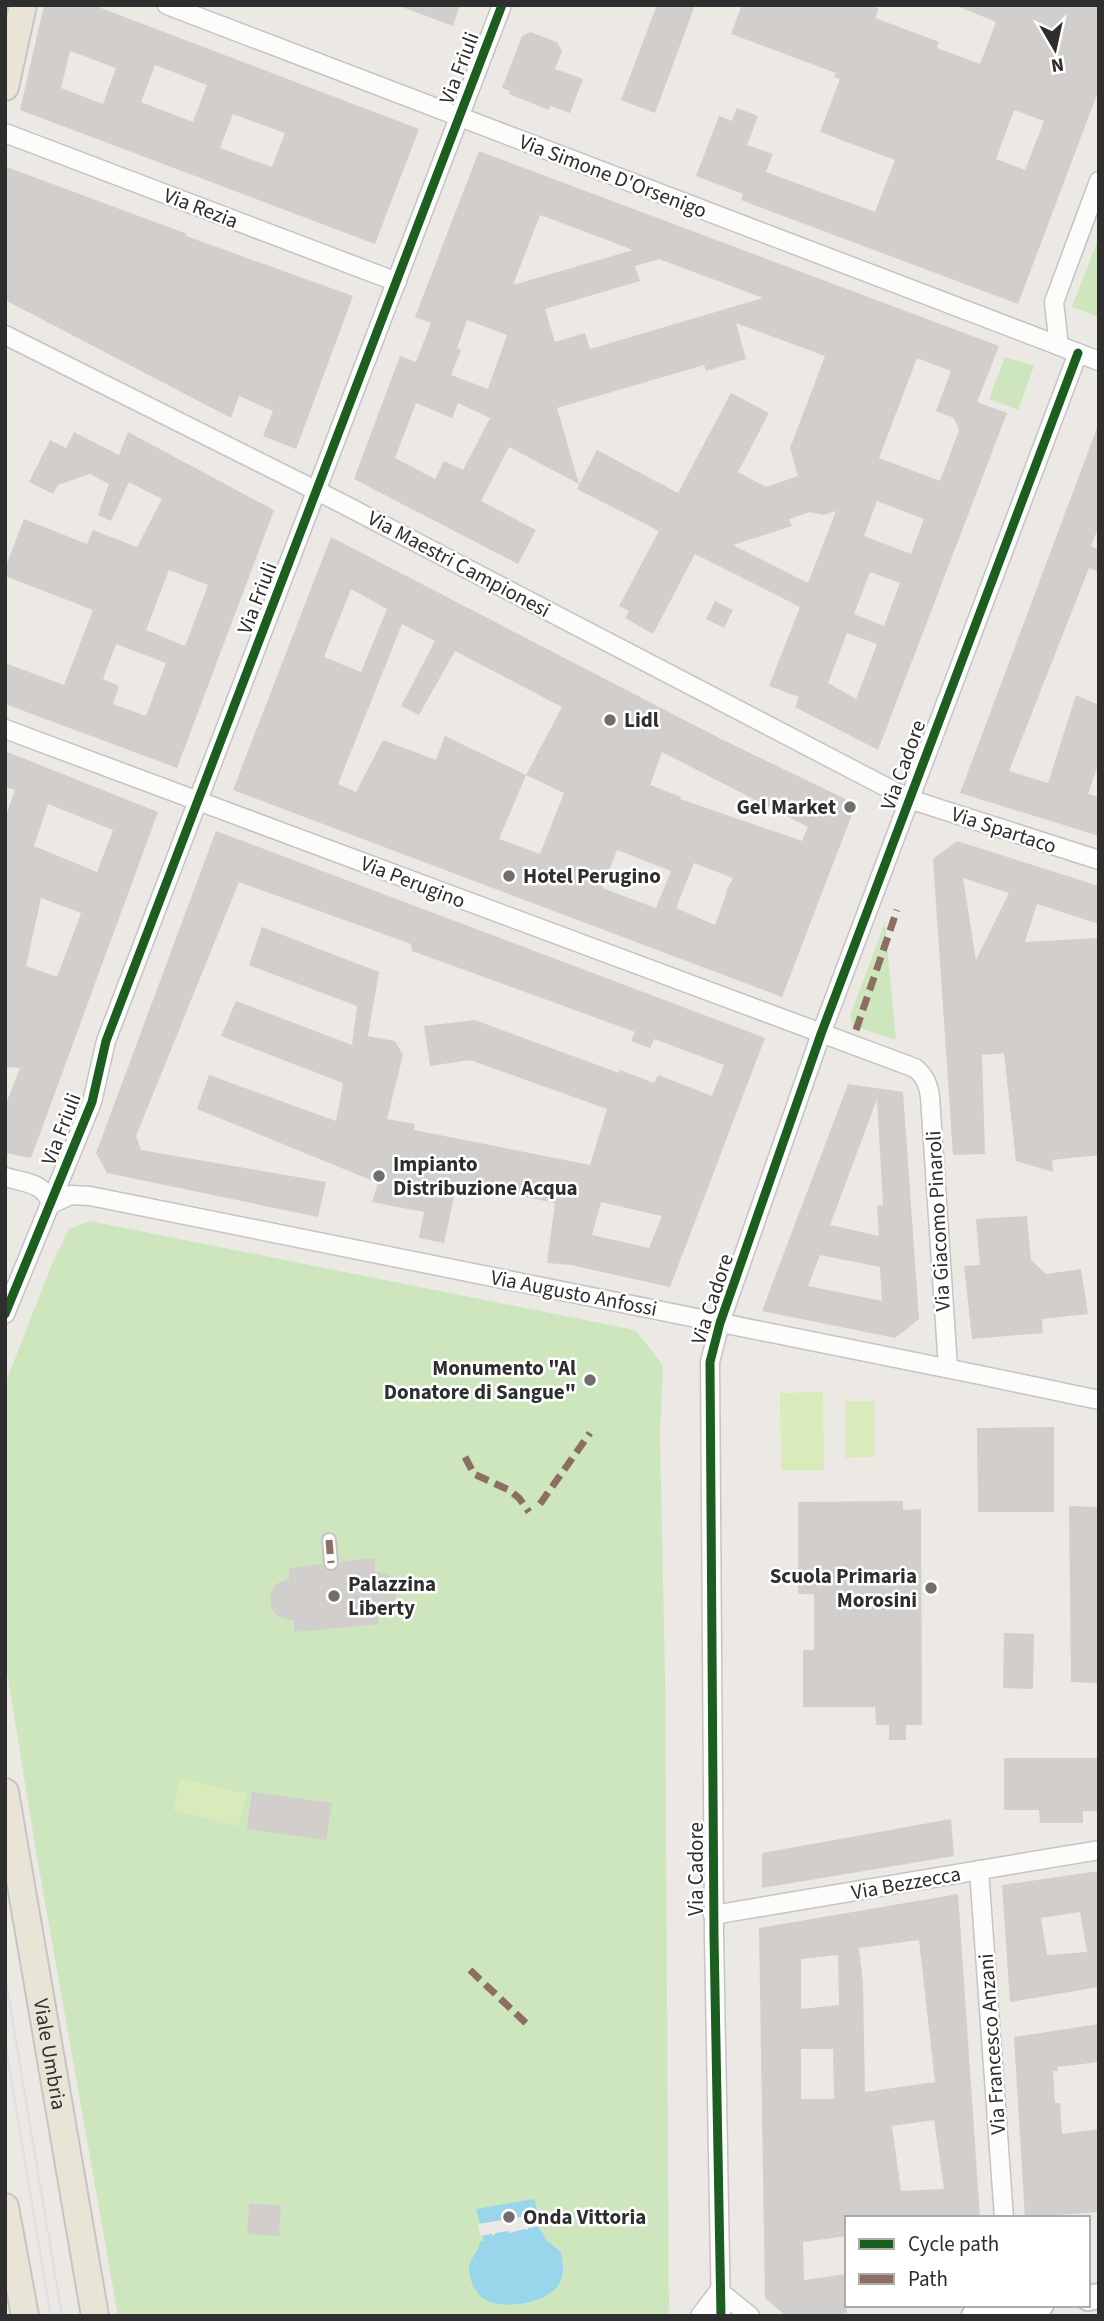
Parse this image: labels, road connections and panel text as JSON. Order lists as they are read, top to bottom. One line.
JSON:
{"streets":{"main road":["Viale Umbria"],"street":["Via Friuli","Via Simone D'Orsenigo","Via Rezia","Via Maestri Campionesi","Via Cadore","Via Spartaco","Via Perugino","Via Giacomo Pinaroli","Via Augusto Anfossi","Via Bezzecca","Via Francesco Anzani"]},"crossings":[["Via Friuli","Via Simone D'Orsenigo"],["Via Friuli","Via Rezia"],["Via Friuli","Via Maestri Campionesi"],["Via Friuli","Via Perugino"],["Via Friuli","Via Augusto Anfossi"],["Via Maestri Campionesi","Via Cadore"],["Via Maestri Campionesi","Via Spartaco"],["Via Cadore","Via Spartaco"],["Via Cadore","Via Perugino"],["Via Cadore","Via Giacomo Pinaroli"],["Via Cadore","Via Augusto Anfossi"],["Via Cadore","Via Bezzecca"],["Via Perugino","Via Giacomo Pinaroli"],["Via Giacomo Pinaroli","Via Augusto Anfossi"],["Via Bezzecca","Via Francesco Anzani"]],"places":["Lidl","Gel Market","Hotel Perugino","Impianto Distribuzione Acqua","Monumento \"Al Donatore di Sangue\"","Scuola Primaria Morosini","Palazzina Liberty","Onda Vittoria"],"legend":["Cycle path","Path"],"north":"bottom"}
